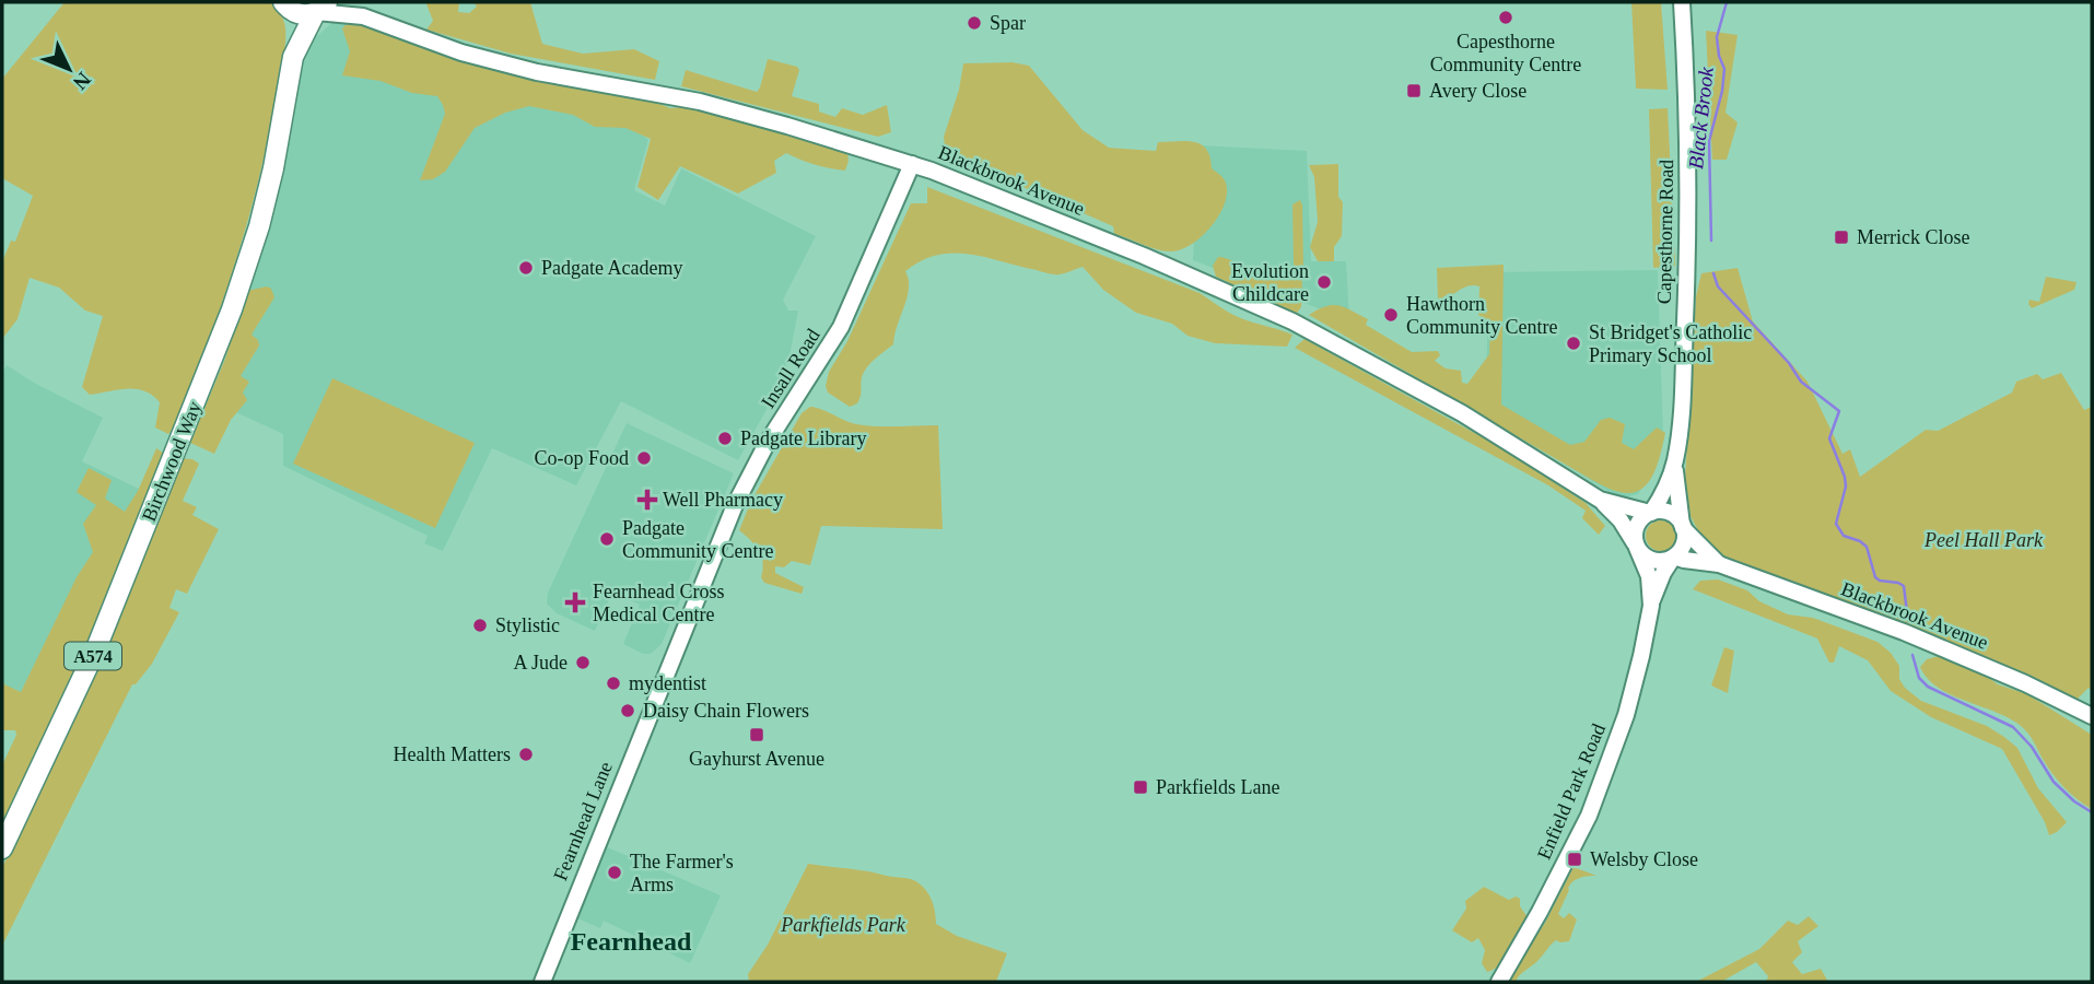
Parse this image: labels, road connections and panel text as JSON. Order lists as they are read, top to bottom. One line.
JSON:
{"streets":{"main road":["Birchwood Way","A574"],"street":["Blackbrook Avenue","Capesthorne Road","Insall Road","Enfield Park Road","Fearnhead Lane"]},"crossings":[["Blackbrook Avenue","Capesthorne Road"],["Blackbrook Avenue","Insall Road"],["Blackbrook Avenue","Birchwood Way"],["Blackbrook Avenue","A574"],["Blackbrook Avenue","Enfield Park Road"],["Capesthorne Road","Enfield Park Road"],["Insall Road","Fearnhead Lane"],["Birchwood Way","A574"]],"districts":["Fearnhead"],"water":["Black Brook"],"parks":["Peel Hall Park","Parkfields Park"],"places":{"other":["Capesthorne Community Centre","Spar","Padgate Academy","Evolution Childcare","Hawthorn Community Centre","St Bridget's Catholic Primary School","Padgate Library","Co-op Food","Padgate Community Centre","Stylistic","A Jude","mydentist","Daisy Chain Flowers","Health Matters","The Farmer's Arms"],"transit":["Avery Close","Merrick Close","Gayhurst Avenue","Parkfields Lane","Welsby Close"],"health":["Well Pharmacy","Fearnhead Cross Medical Centre"]},"north":"bottom right"}
